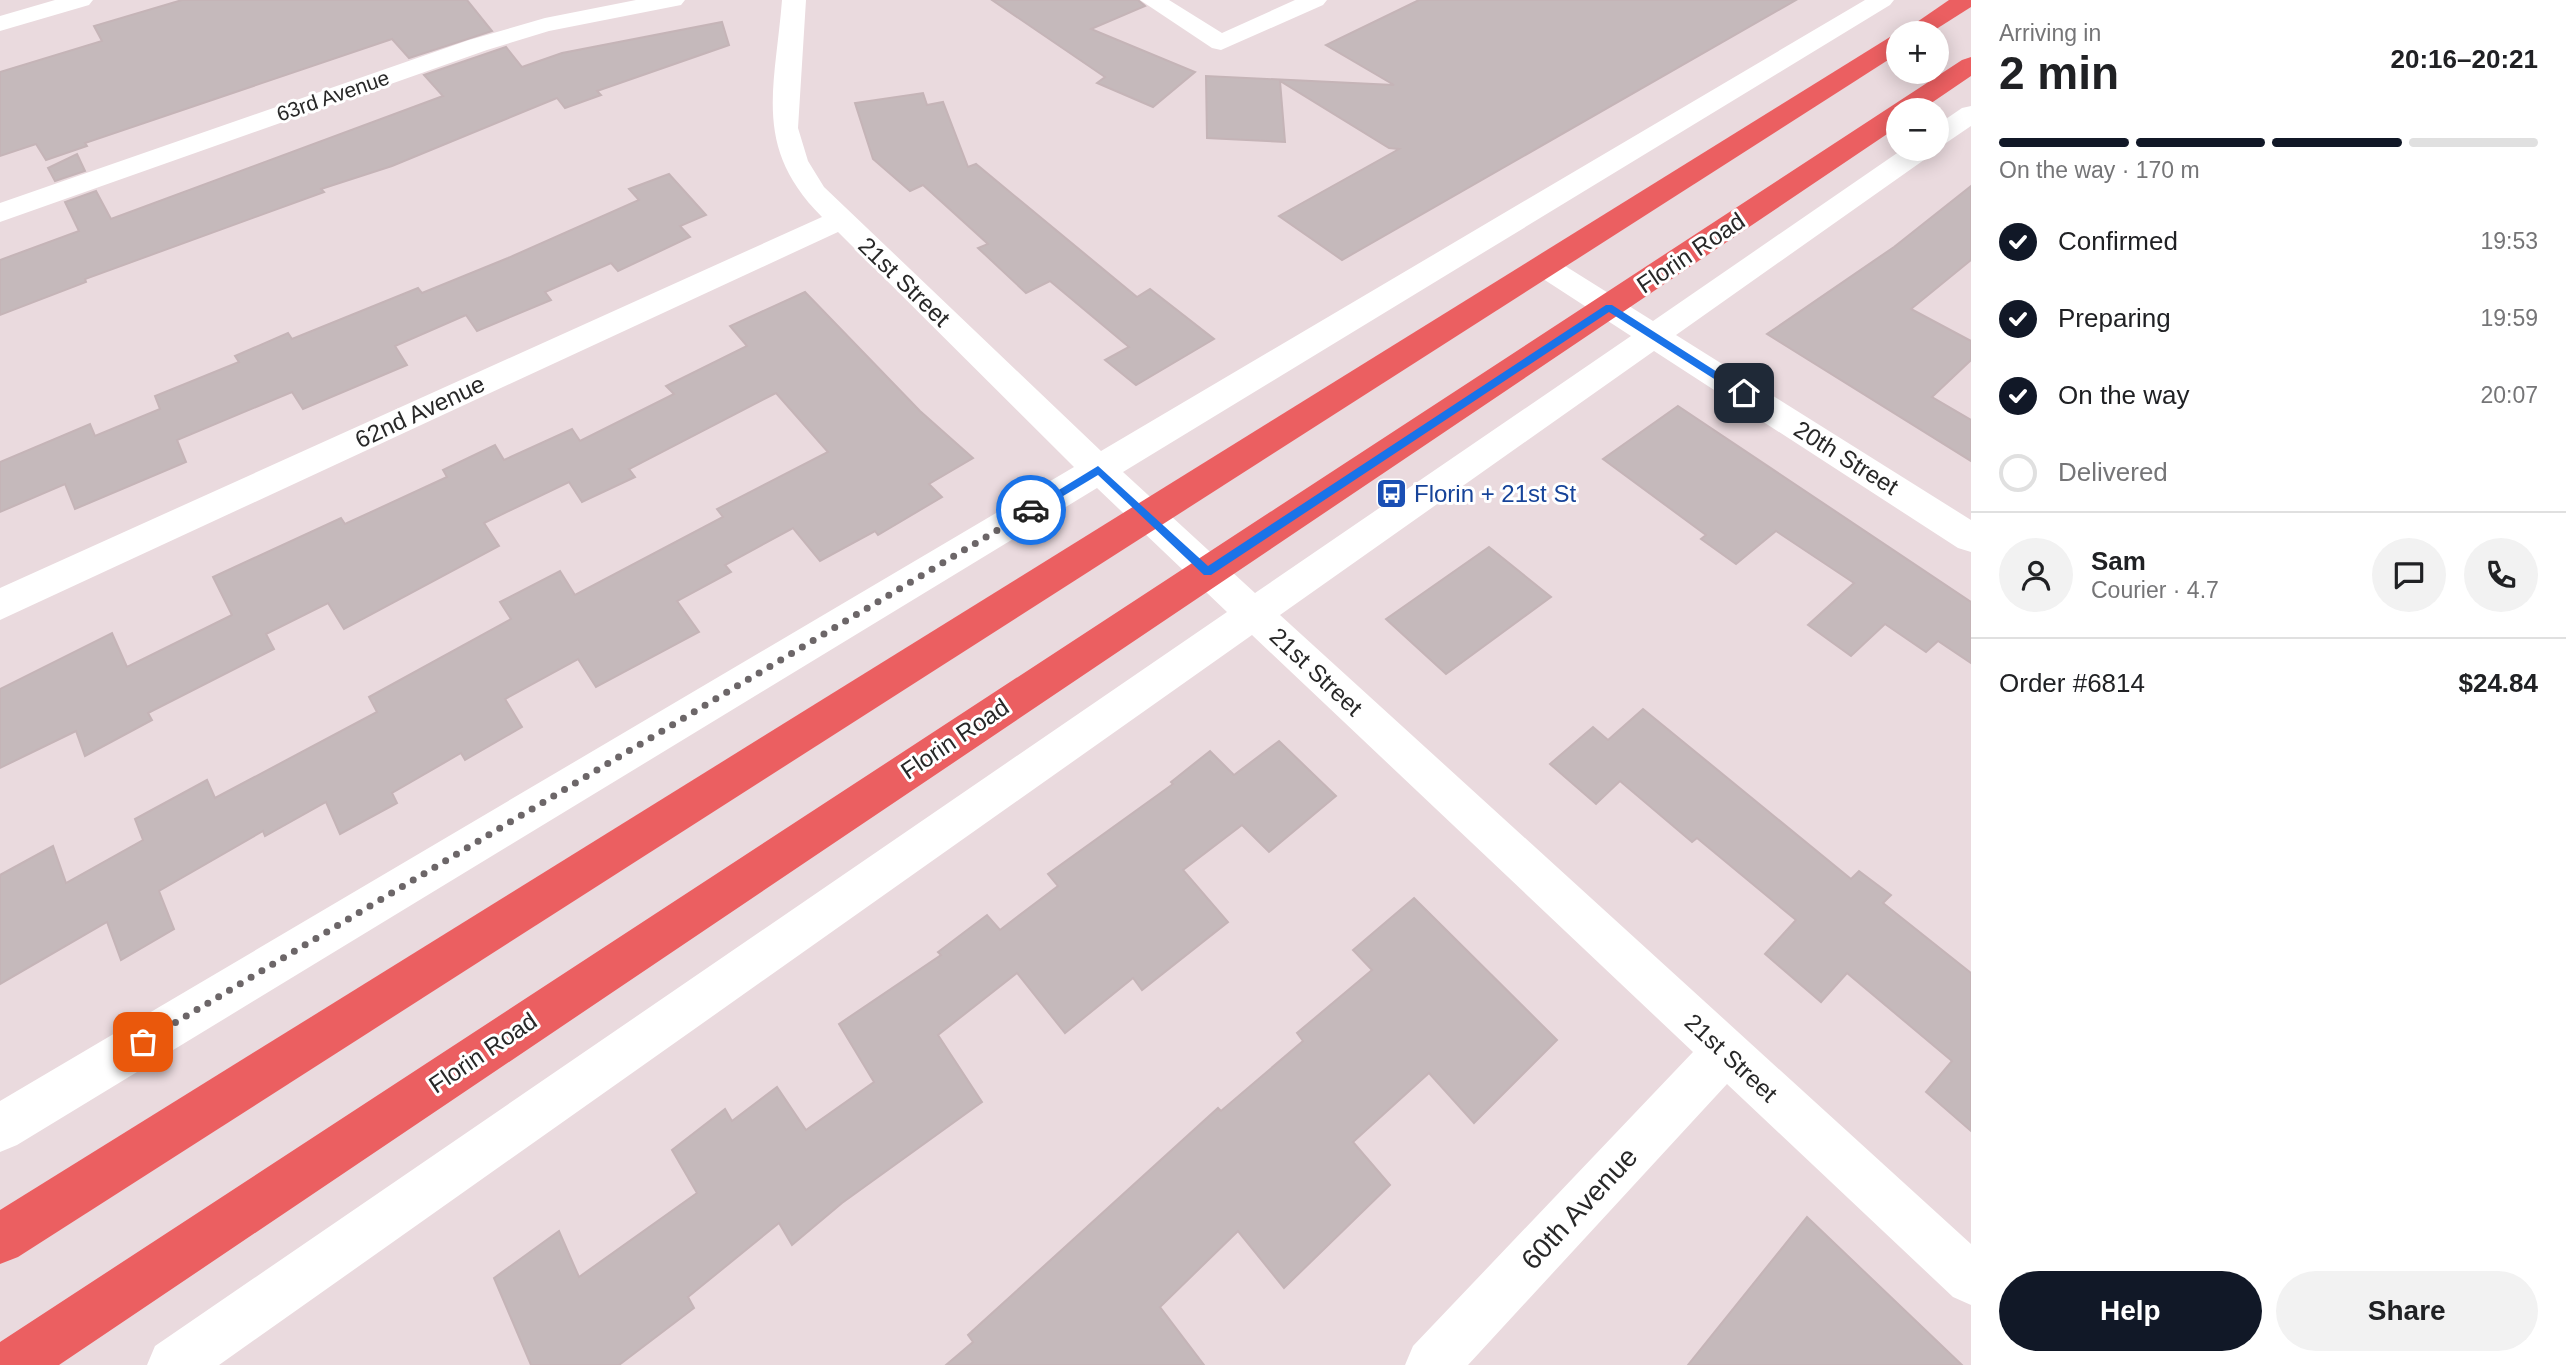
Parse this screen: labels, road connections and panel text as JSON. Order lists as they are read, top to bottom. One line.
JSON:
{"streets":{"main road":["Florin Road"],"street":["63rd Avenue","21st Street","62nd Avenue","20th Street","60th Avenue"]},"crossings":[["Florin Road","21st Street"],["Florin Road","20th Street"],["21st Street","62nd Avenue"],["21st Street","60th Avenue"]],"places":{"bus stop":["Florin + 21st St"]},"page":{"heading":["2 min","Arriving in","20:16–20:21"],"panel":["Sam","Courier · 4.7","Order #6814","$24.84"],"map_buttons":["+","−"],"bar":"On the way · 170 m","list":[["Confirmed","19:53"],["Preparing","19:59"],["On the way","20:07"],"Delivered"],"buttons":["Help","Share"]}}
